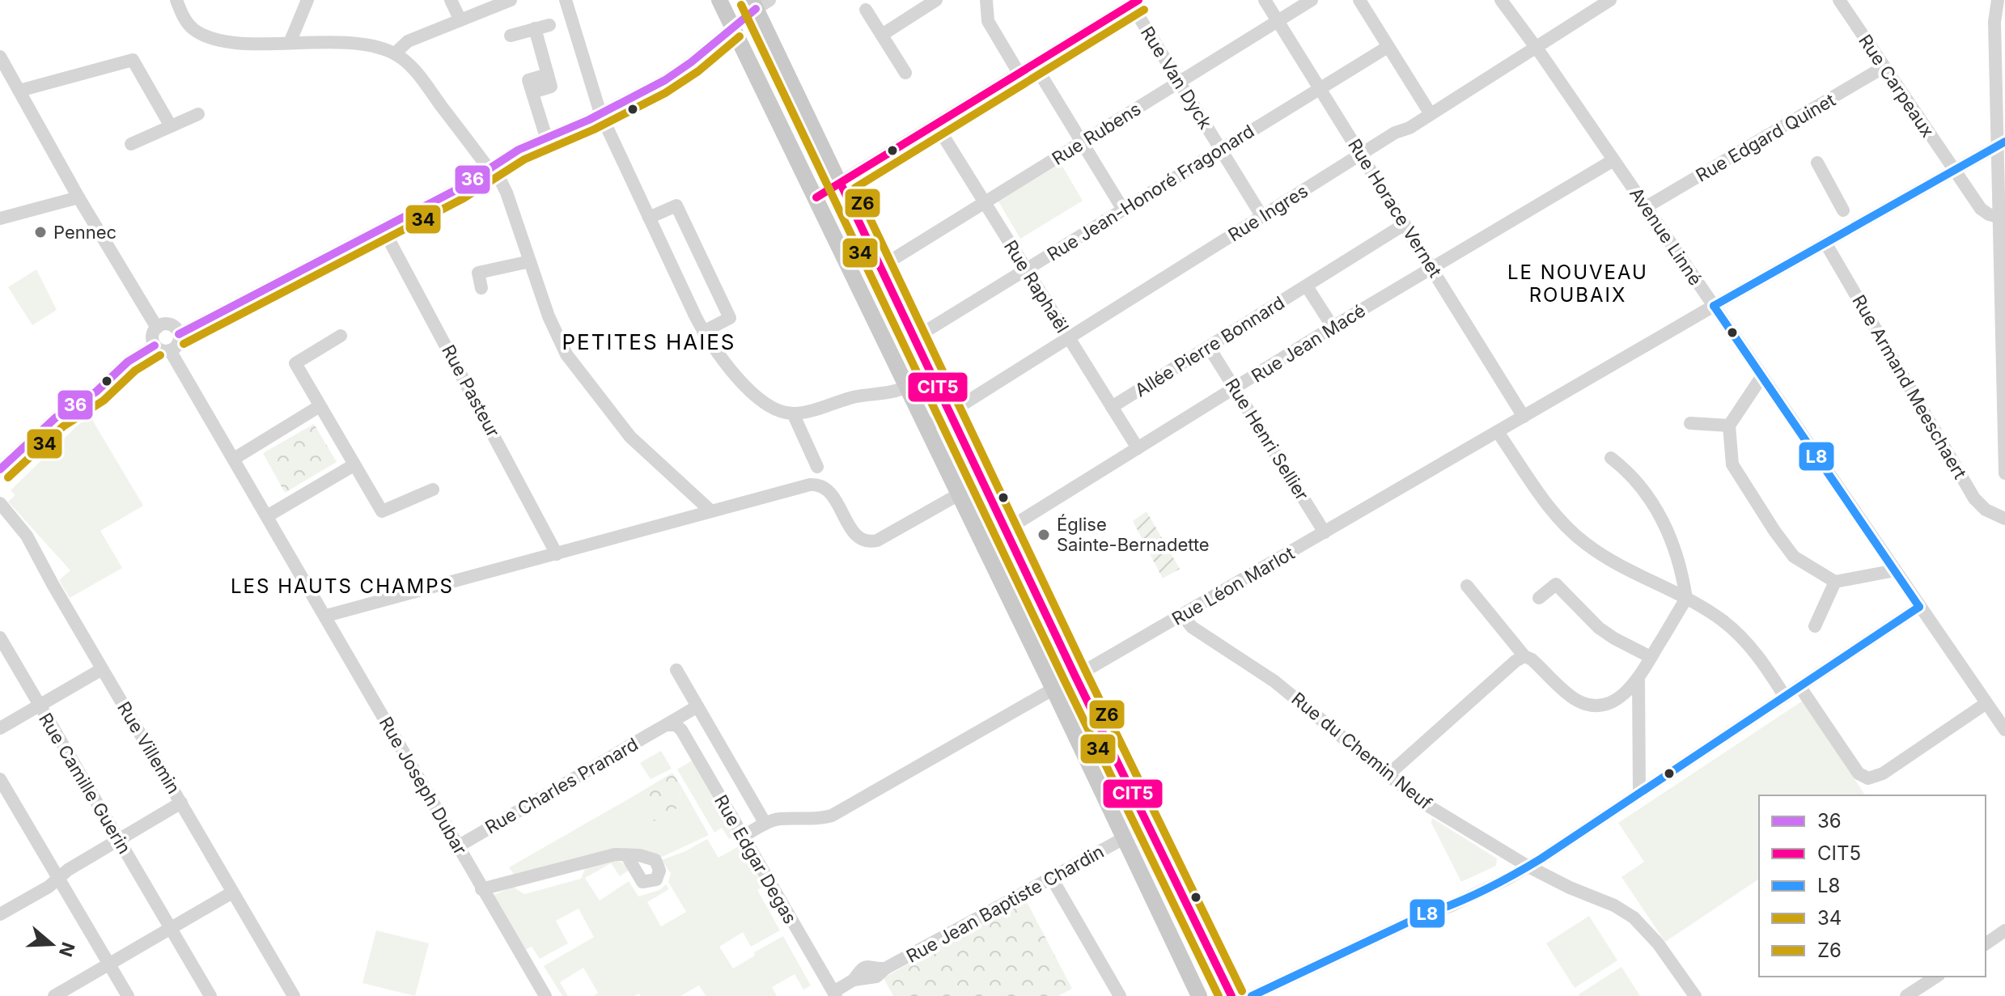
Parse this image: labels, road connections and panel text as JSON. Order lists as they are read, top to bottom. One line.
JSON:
{"streets":{"street":["Rue Van Dyck","Rue Carpeaux","Rue Rubens","Rue Edgard Quinet","Rue Jean-Honoré Fragonard","Rue Horace Vernet","Rue Ingres","Avenue Linné","Rue Raphaël","Rue Jean Macé","Allée Pierre Bonnard","Rue Armand Meeschaert","Rue Pasteur","Rue Henri Sellier","Rue Léon Marlot","Rue Villemin","Rue du Chemin Neuf","Rue Camille Guerin","Rue Joseph Dubar","Rue Charles Pranard","Rue Edgar Degas","Rue Jean Baptiste Chardin"]},"crossings":[["Rue Van Dyck","Rue Rubens"],["Rue Van Dyck","Rue Jean-Honoré Fragonard"],["Rue Van Dyck","Rue Ingres"],["Rue Carpeaux","Rue Edgard Quinet"],["Rue Carpeaux","Rue Léon Marlot"],["Rue Rubens","Rue Horace Vernet"],["Rue Rubens","Rue Raphaël"],["Rue Edgard Quinet","Avenue Linné"],["Rue Jean-Honoré Fragonard","Rue Horace Vernet"],["Rue Jean-Honoré Fragonard","Rue Raphaël"],["Rue Horace Vernet","Rue Ingres"],["Rue Horace Vernet","Rue Jean Macé"],["Rue Horace Vernet","Allée Pierre Bonnard"],["Rue Horace Vernet","Rue Léon Marlot"],["Rue Ingres","Avenue Linné"],["Rue Ingres","Rue Raphaël"],["Avenue Linné","Rue Jean Macé"],["Avenue Linné","Rue Léon Marlot"],["Rue Raphaël","Rue Jean Macé"],["Rue Raphaël","Allée Pierre Bonnard"],["Rue Jean Macé","Rue Henri Sellier"],["Allée Pierre Bonnard","Rue Henri Sellier"],["Rue Armand Meeschaert","Rue Léon Marlot"],["Rue Henri Sellier","Rue Léon Marlot"],["Rue Léon Marlot","Rue du Chemin Neuf"],["Rue Léon Marlot","Rue Edgar Degas"],["Rue Joseph Dubar","Rue Charles Pranard"],["Rue Charles Pranard","Rue Edgar Degas"],["Rue Edgar Degas","Rue Jean Baptiste Chardin"]],"districts":["LE NOUVEAU ROUBAIX","PETITES HAIES","LES HAUTS CHAMPS"],"places":["Pennec","Église Sainte-Bernadette"],"lines":["transit line CIT5","transit line 34","transit line 36","transit line Z6","transit line L8"],"legend":["36","CIT5","L8","34","Z6"],"north":"right"}
